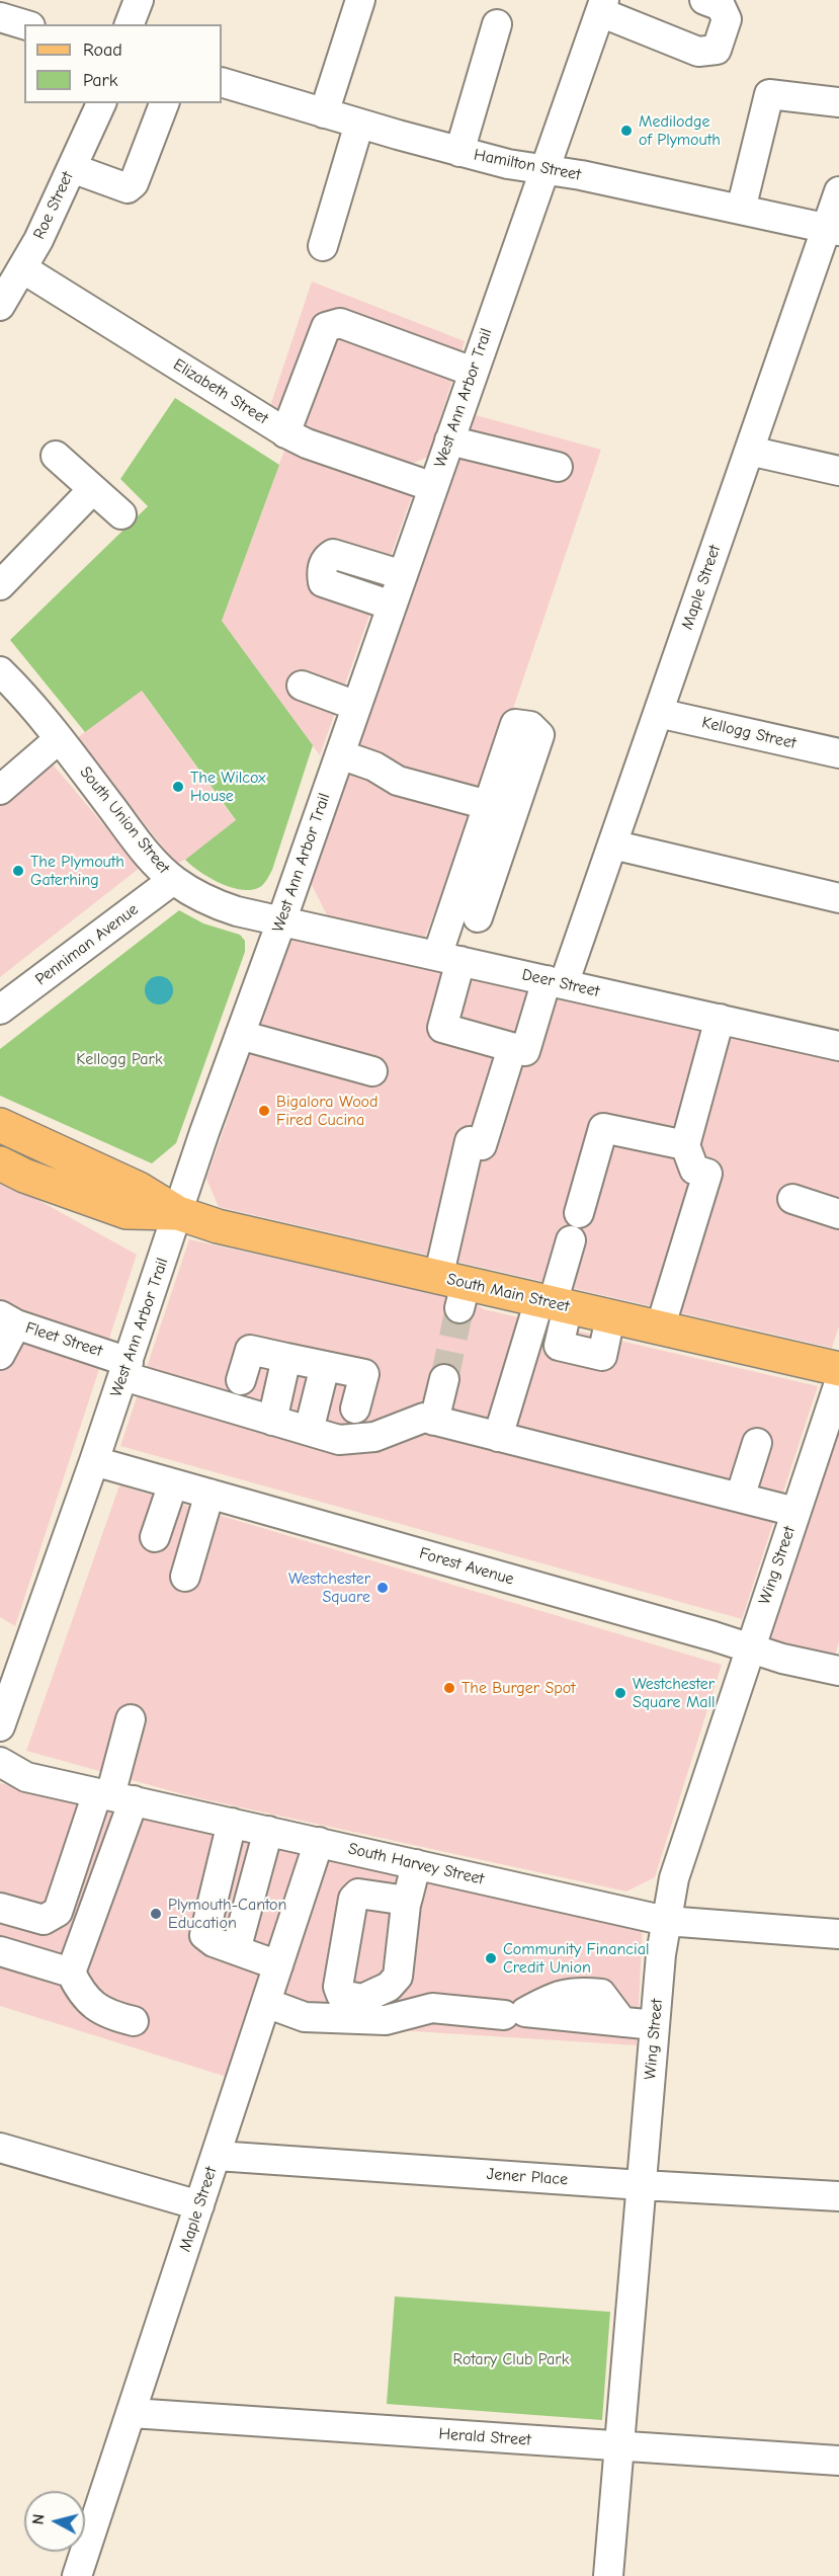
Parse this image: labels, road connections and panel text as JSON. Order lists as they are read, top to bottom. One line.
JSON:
{"streets":{"main road":["South Main Street"],"street":["Hamilton Street","Roe Street","Elizabeth Street","West Ann Arbor Trail","Maple Street","Kellogg Street","South Union Street","Penniman Avenue","Deer Street","Fleet Street","Wing Street","Forest Avenue","South Harvey Street","Jener Place","Herald Street"]},"crossings":[["Hamilton Street","West Ann Arbor Trail"],["Hamilton Street","Maple Street"],["Roe Street","Elizabeth Street"],["Elizabeth Street","West Ann Arbor Trail"],["West Ann Arbor Trail","South Union Street"],["West Ann Arbor Trail","Deer Street"],["West Ann Arbor Trail","South Main Street"],["West Ann Arbor Trail","Fleet Street"],["West Ann Arbor Trail","Forest Avenue"],["Maple Street","Kellogg Street"],["Maple Street","Deer Street"],["Maple Street","South Main Street"],["Maple Street","South Harvey Street"],["Maple Street","Jener Place"],["Maple Street","Herald Street"],["South Union Street","Penniman Avenue"],["South Union Street","Deer Street"],["Wing Street","Forest Avenue"],["Wing Street","South Harvey Street"],["Wing Street","Jener Place"],["Wing Street","Herald Street"]],"parks":["Kellogg Park","Rotary Club Park"],"places":["Medilodge of Plymouth","The Wilcox House","The Plymouth Gaterhing","Bigalora Wood Fired Cucina","Westchester Square","The Burger Spot","Westchester Square Mall","Plymouth-Canton Education","Community Financial Credit Union"],"legend":["Road","Park"],"north":"left"}
